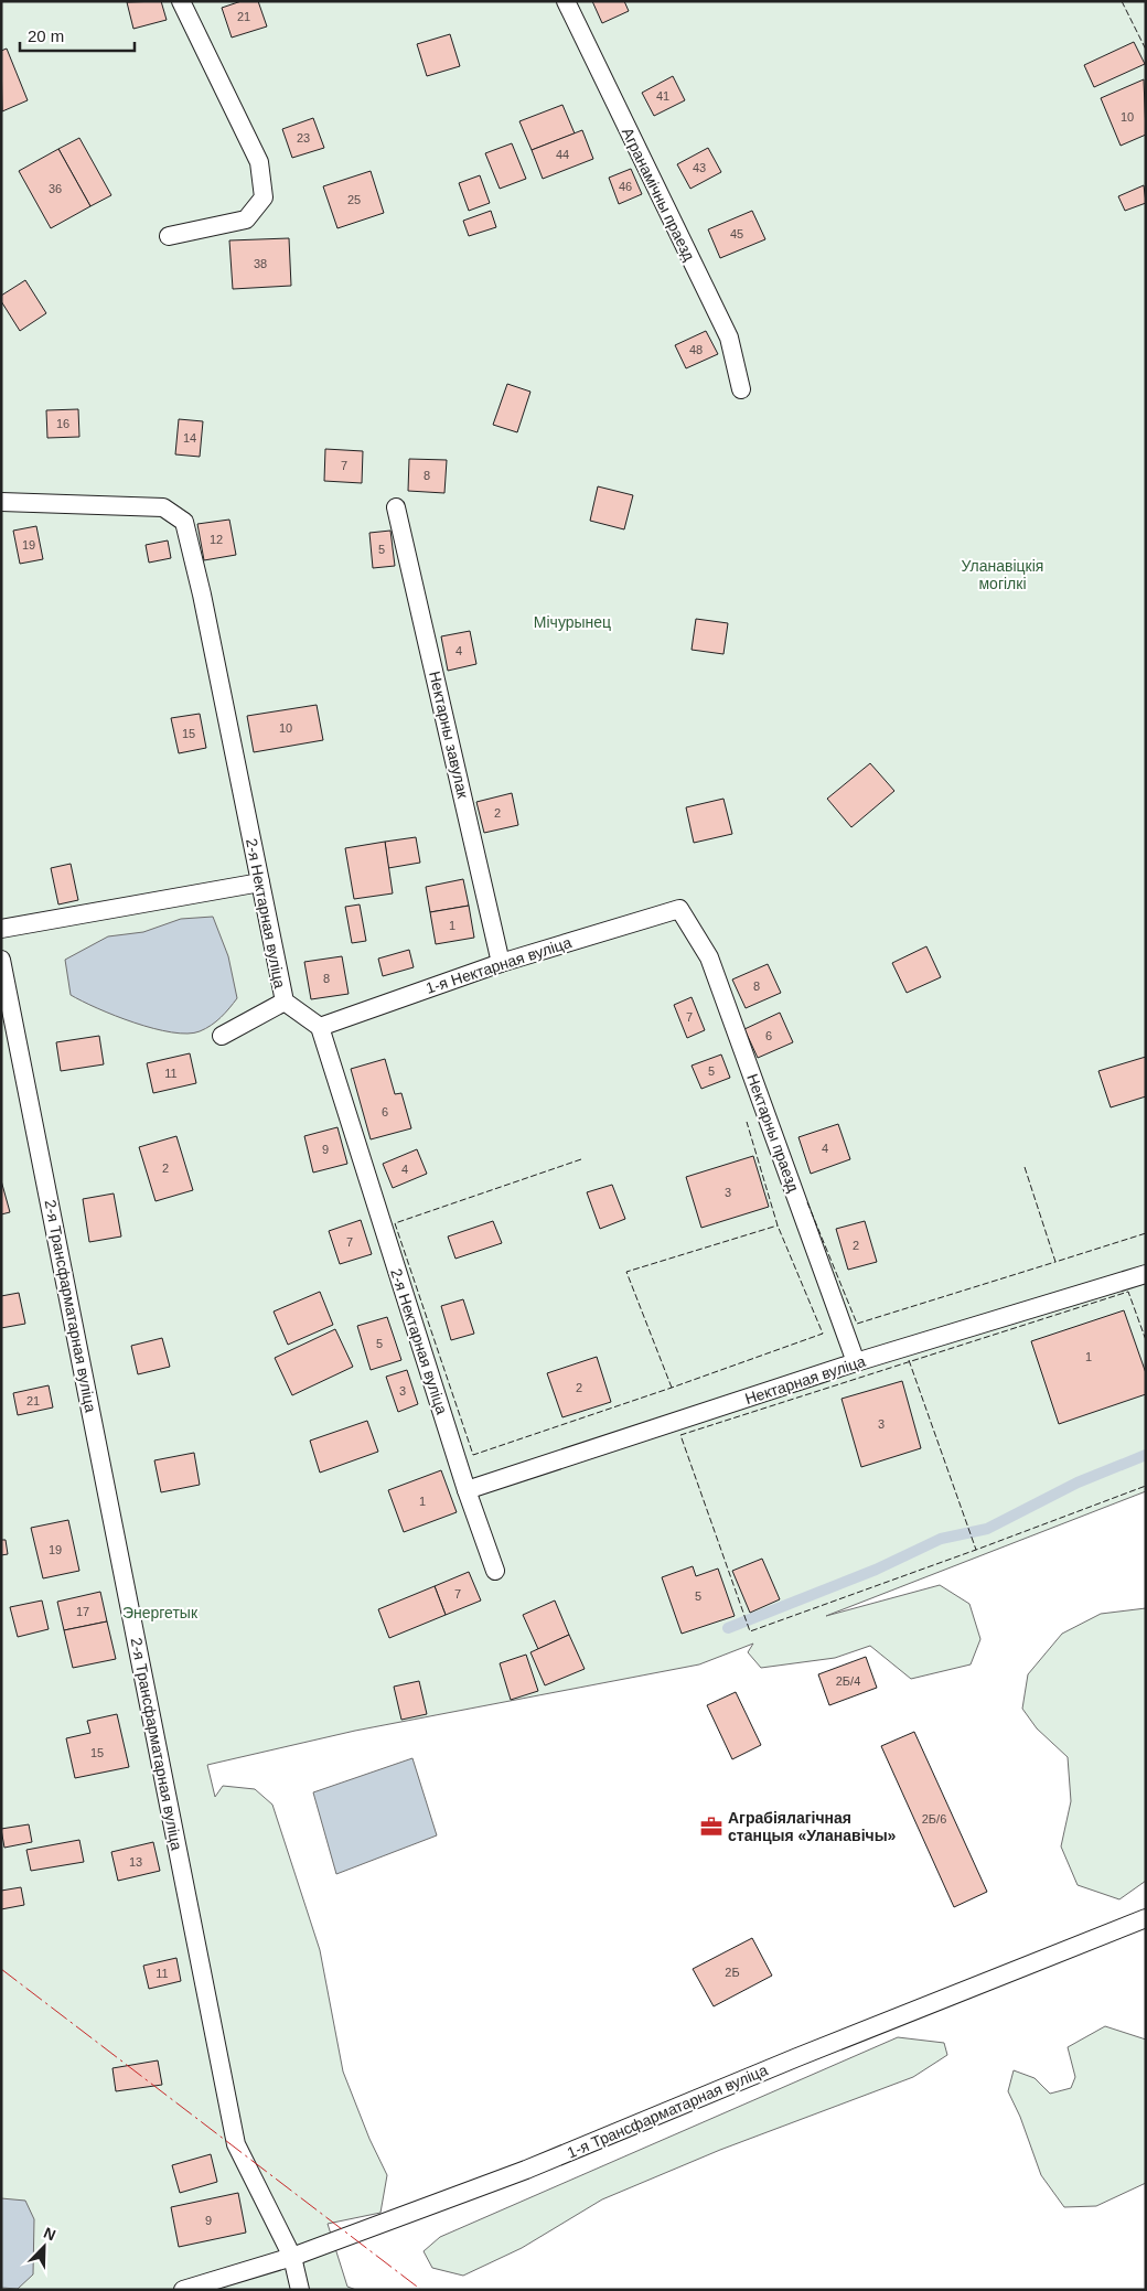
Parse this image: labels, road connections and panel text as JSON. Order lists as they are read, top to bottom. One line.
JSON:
{"streets":{"lane":["Агранамічны праезд","Нектарны завулак","2-я Нектарная вуліца","1-я Нектарная вуліца","Нектарны праезд","2-я Трансфарматарная вуліца","Нектарная вуліца","1-я Трансфарматарная вуліца"]},"crossings":[["Нектарны завулак","1-я Нектарная вуліца"],["2-я Нектарная вуліца","1-я Нектарная вуліца"],["2-я Нектарная вуліца","Нектарная вуліца"],["1-я Нектарная вуліца","Нектарны праезд"],["Нектарны праезд","Нектарная вуліца"],["2-я Трансфарматарная вуліца","1-я Трансфарматарная вуліца"]],"parks":["Уланавіцкія могілкі","Мічурынец","Энергетык"],"places":{"office":["Аграбіялагічная станцыя «Уланавічы»"]},"house_numbers":["21","41","10","23","44","43","46","36","25","45","38","48","16","14","7","8","12","19","5","4","10","15","2","1","8","8","7","6","5","11","6","4","9","2","4","3","7","2","5","1","2","3","21","3","1","19","7","5","17","2Б/4","15","2Б/6","13","2Б","11","9"],"scale_bar":"20 m","north":"top right"}
